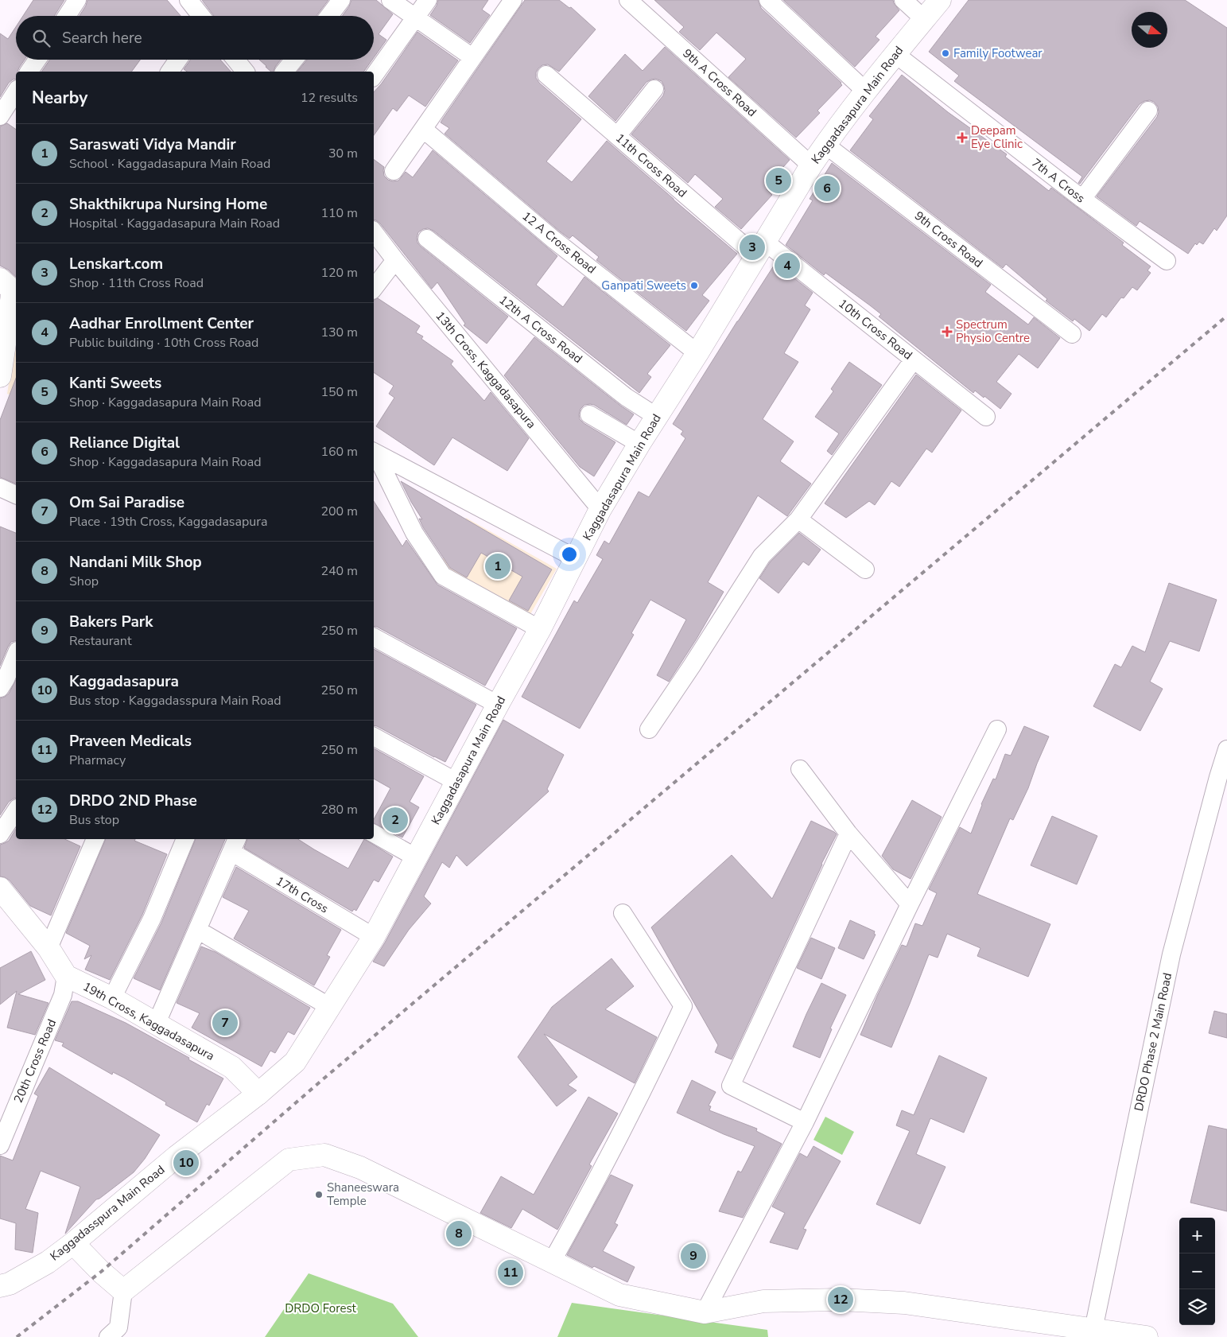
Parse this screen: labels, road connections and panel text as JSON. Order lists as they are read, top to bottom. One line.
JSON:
{"streets":{"main road":["Kaggadasapura Main Road","19th Cross, Kaggadasapura","Kaggadasspura Main Road"],"street":["9th A Cross Road","11th Cross Road","7th A Cross","9th Cross Road","12 A Cross Road","12th A Cross Road","10th Cross Road","13th Cross, Kaggadasapura","17th Cross","DRDO Phase 2 Main Road","20th Cross Road"]},"crossings":[["9th A Cross Road","Kaggadasapura Main Road"],["Kaggadasapura Main Road","11th Cross Road"],["Kaggadasapura Main Road","7th A Cross"],["Kaggadasapura Main Road","9th Cross Road"],["Kaggadasapura Main Road","12 A Cross Road"],["Kaggadasapura Main Road","12th A Cross Road"],["Kaggadasapura Main Road","10th Cross Road"],["Kaggadasapura Main Road","13th Cross, Kaggadasapura"],["Kaggadasapura Main Road","17th Cross"],["Kaggadasapura Main Road","19th Cross, Kaggadasapura"],["Kaggadasapura Main Road","Kaggadasspura Main Road"],["11th Cross Road","10th Cross Road"],["19th Cross, Kaggadasapura","20th Cross Road"],["19th Cross, Kaggadasapura","Kaggadasspura Main Road"]],"parks":["DRDO Forest"],"places":{"other":["Family Footwear","Ganpati Sweets","Shaneeswara Temple"],"health":["Deepam Eye Clinic","Spectrum Physio Centre"]},"north":"right","page":{"search":"Search here","heading":["Nearby","12 results"],"list":[{"mark":"1","name":"Saraswati Vidya Mandir","note":"School · Kaggadasapura Main Road","value":"30 m"},{"mark":"2","name":"Shakthikrupa Nursing Home","note":"Hospital · Kaggadasapura Main Road","value":"110 m"},{"mark":"3","name":"Lenskart.com","note":"Shop · 11th Cross Road","value":"120 m"},{"mark":"4","name":"Aadhar Enrollment Center","note":"Public building · 10th Cross Road","value":"130 m"},{"mark":"5","name":"Kanti Sweets","note":"Shop · Kaggadasapura Main Road","value":"150 m"},{"mark":"6","name":"Reliance Digital","note":"Shop · Kaggadasapura Main Road","value":"160 m"},{"mark":"7","name":"Om Sai Paradise","note":"Place · 19th Cross, Kaggadasapura","value":"200 m"},{"mark":"8","name":"Nandani Milk Shop","note":"Shop","value":"240 m"},{"mark":"9","name":"Bakers Park","note":"Restaurant","value":"250 m"},{"mark":"10","name":"Kaggadasapura","note":"Bus stop · Kaggadasspura Main Road","value":"250 m"},{"mark":"11","name":"Praveen Medicals","note":"Pharmacy","value":"250 m"},{"mark":"12","name":"DRDO 2ND Phase","note":"Bus stop","value":"280 m"}],"pins":["5","6","3","4","1","2","7","10","8","9","11","12"],"map_buttons":["+","−"]}}
